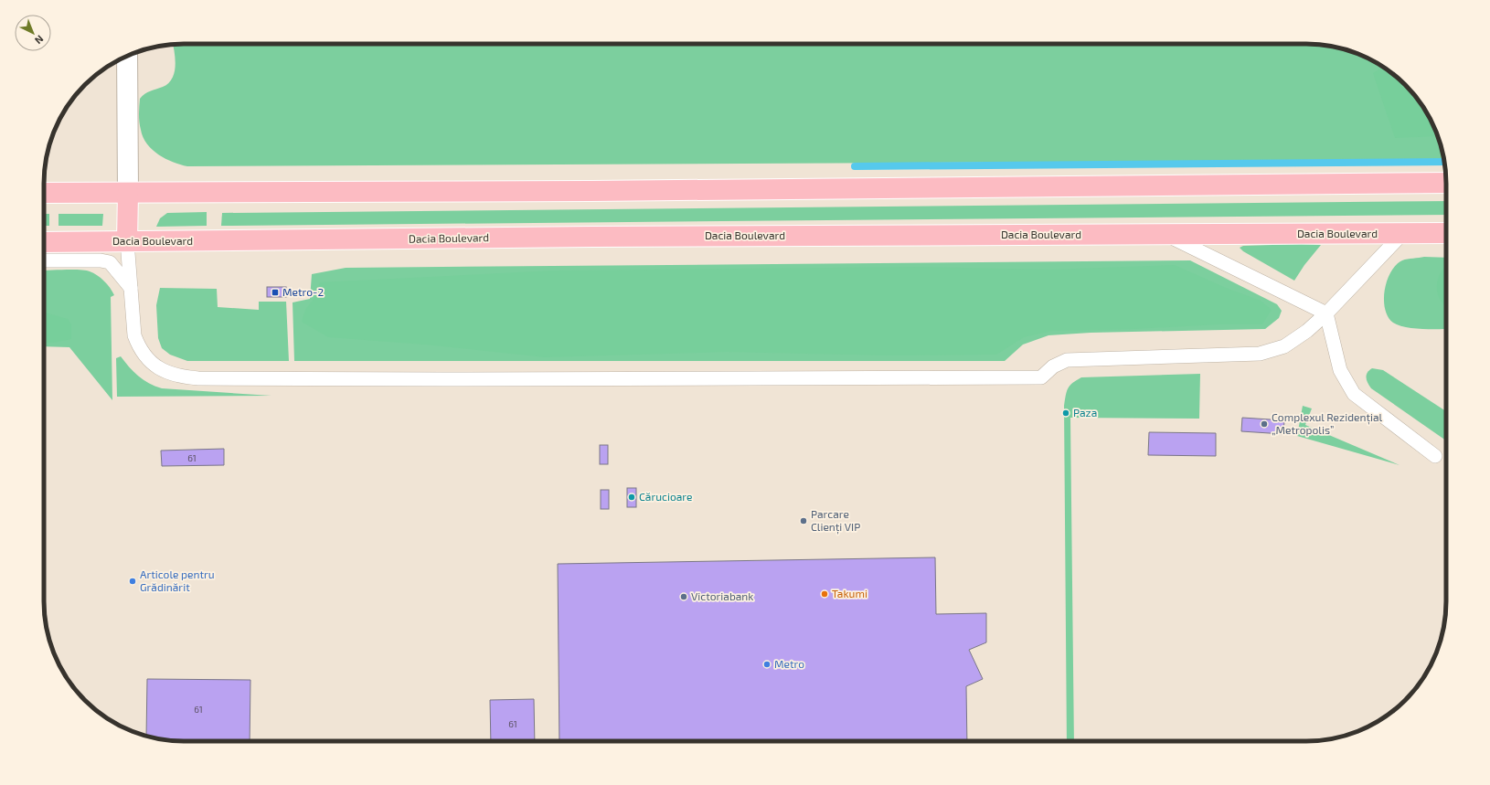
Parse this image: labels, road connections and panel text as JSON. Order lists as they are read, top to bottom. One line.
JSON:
{"streets":{"main road":["Dacia Boulevard"]},"places":{"transit":["Metro-2"],"other":["Paza","Complexul Rezidențial „Metropolis”","Cărucioare","Parcare Clienți VIP","Articole pentru Grădinărit","Takumi","Victoriabank","Metro"]},"house_numbers":["61","61","61"],"north":"bottom right"}
